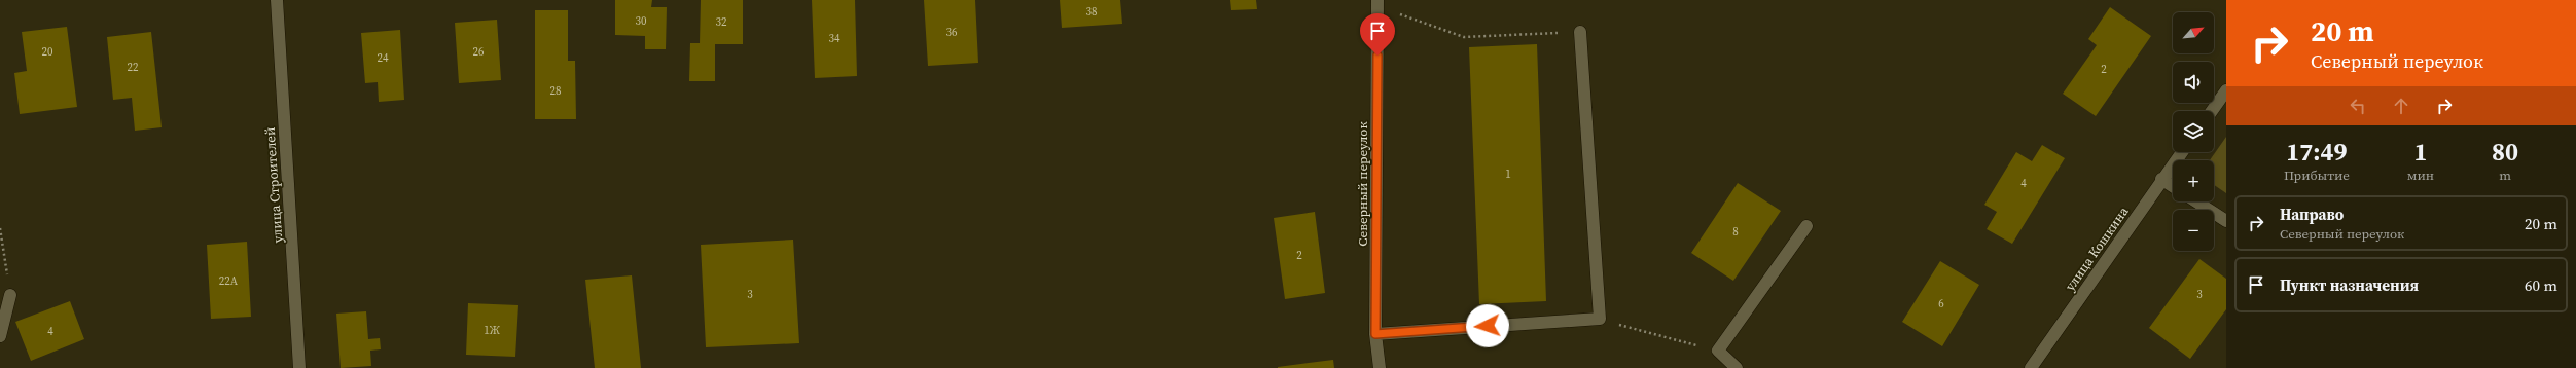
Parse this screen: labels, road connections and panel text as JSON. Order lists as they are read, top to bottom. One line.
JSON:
{"streets":{"street":["Северный переулок","улица Строителей","улица Кошкина"]},"house_numbers":["38","30","32","36","34","20","26","24","22","2","28","1","4","8","2","22А","3","3","6","1Ж","4"],"north":"top right","page":{"turn":["20 m","Северный переулок"],"map_buttons":["+","−"],"eta":["17:49","Прибытие","1","мин","80","m"],"list":[{"name":"Направо","note":"Северный переулок","value":"20 m"},{"name":"Пункт назначения","value":"60 m"}]}}
